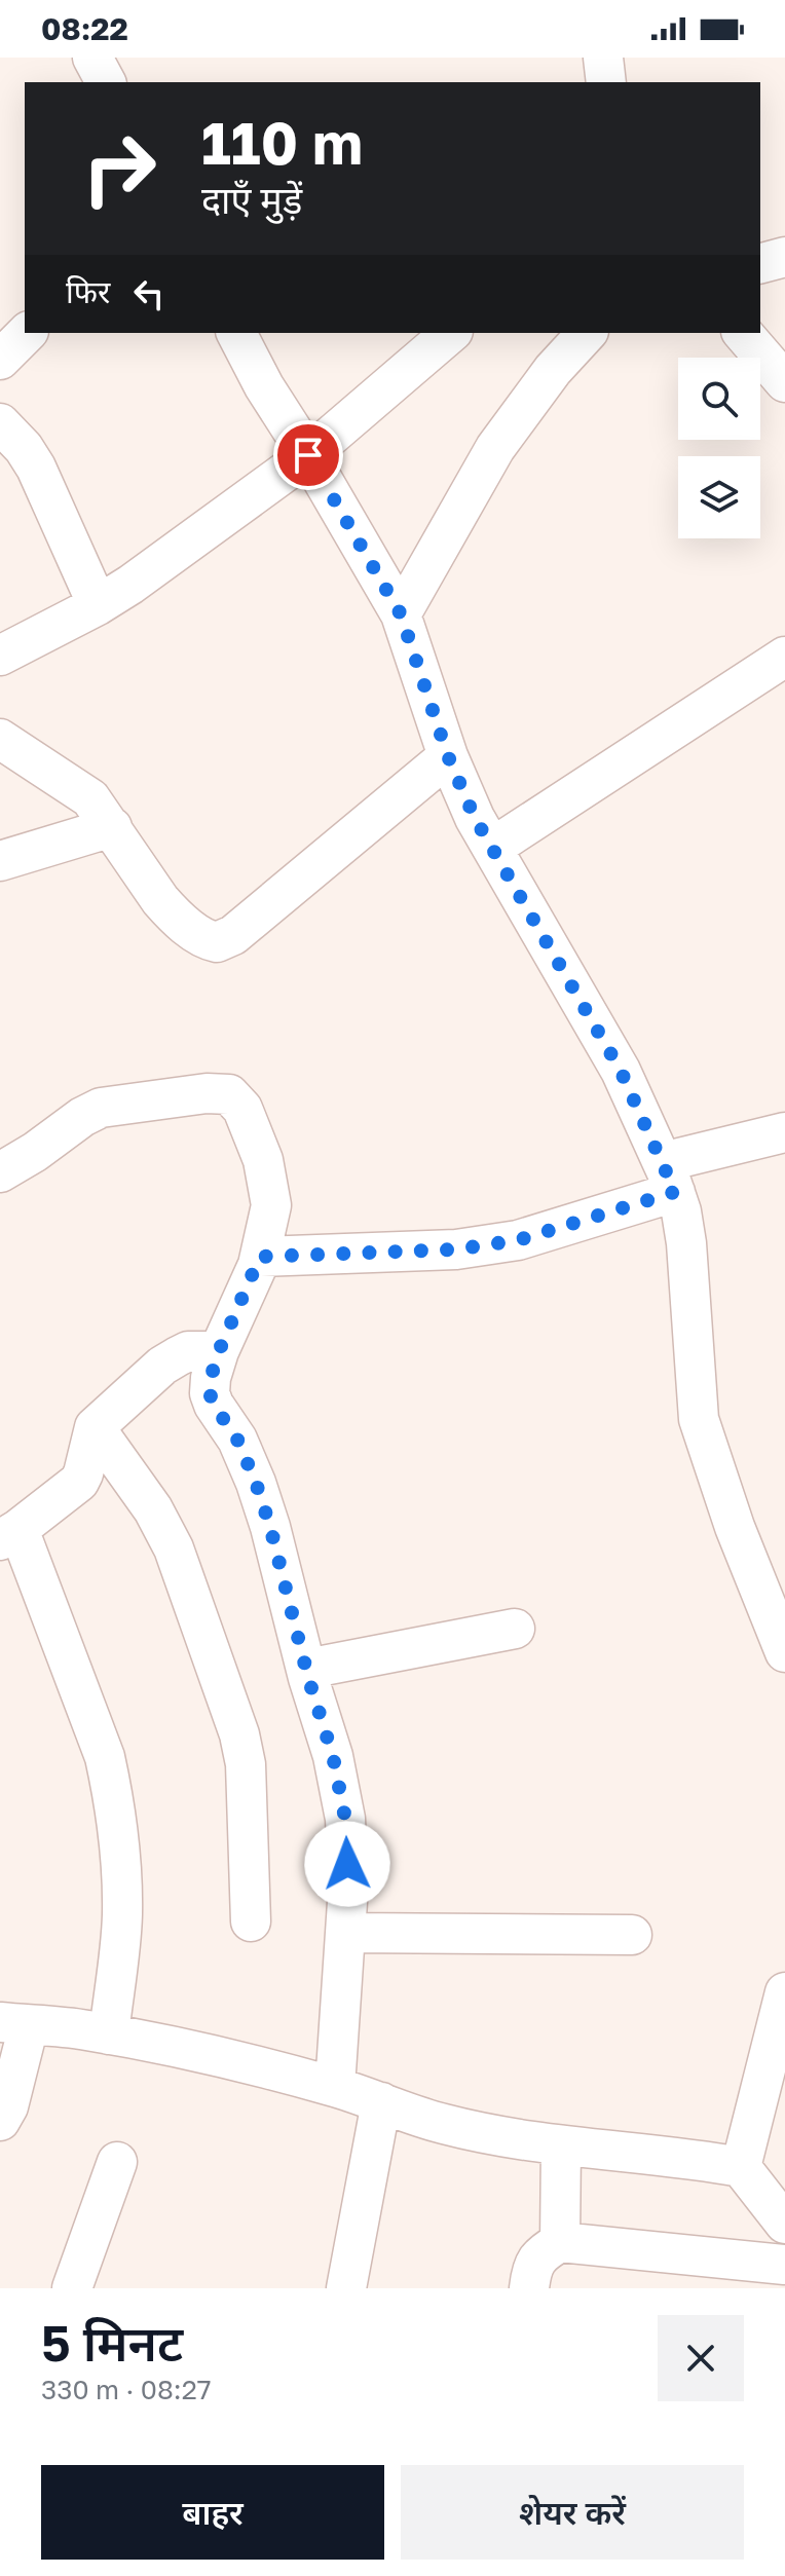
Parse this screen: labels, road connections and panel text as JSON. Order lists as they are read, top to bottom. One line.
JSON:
{"page":{"status":"08:22","turn":["110 m","दाएँ मुड़ें"],"then":"फिर","heading":["5 मिनट","330 m · 08:27"],"buttons":["बाहर","शेयर करें"]}}
